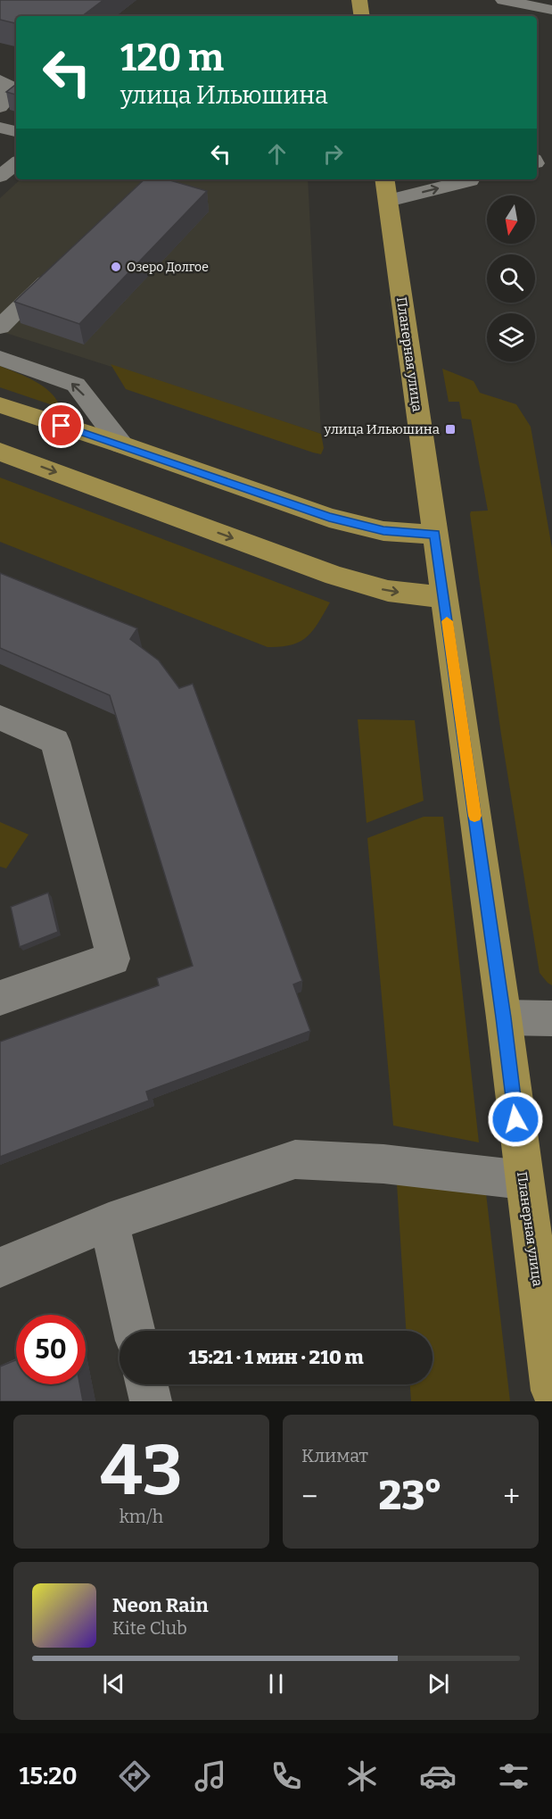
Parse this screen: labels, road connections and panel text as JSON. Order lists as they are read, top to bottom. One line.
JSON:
{"streets":{"main road":["Планерная улица"]},"places":{"other":["Озеро Долгое"],"transit":["улица Ильюшина"]},"north":"bottom","page":{"turn":["120 m","улица Ильюшина"],"limit":"50","trip":"15:21 · 1 мин · 210 m","tile":[["43","km/h"],"Климат"],"heat":["−","23°","+"],"song":["Neon Rain","Kite Club"],"tabs":"15:20"}}
